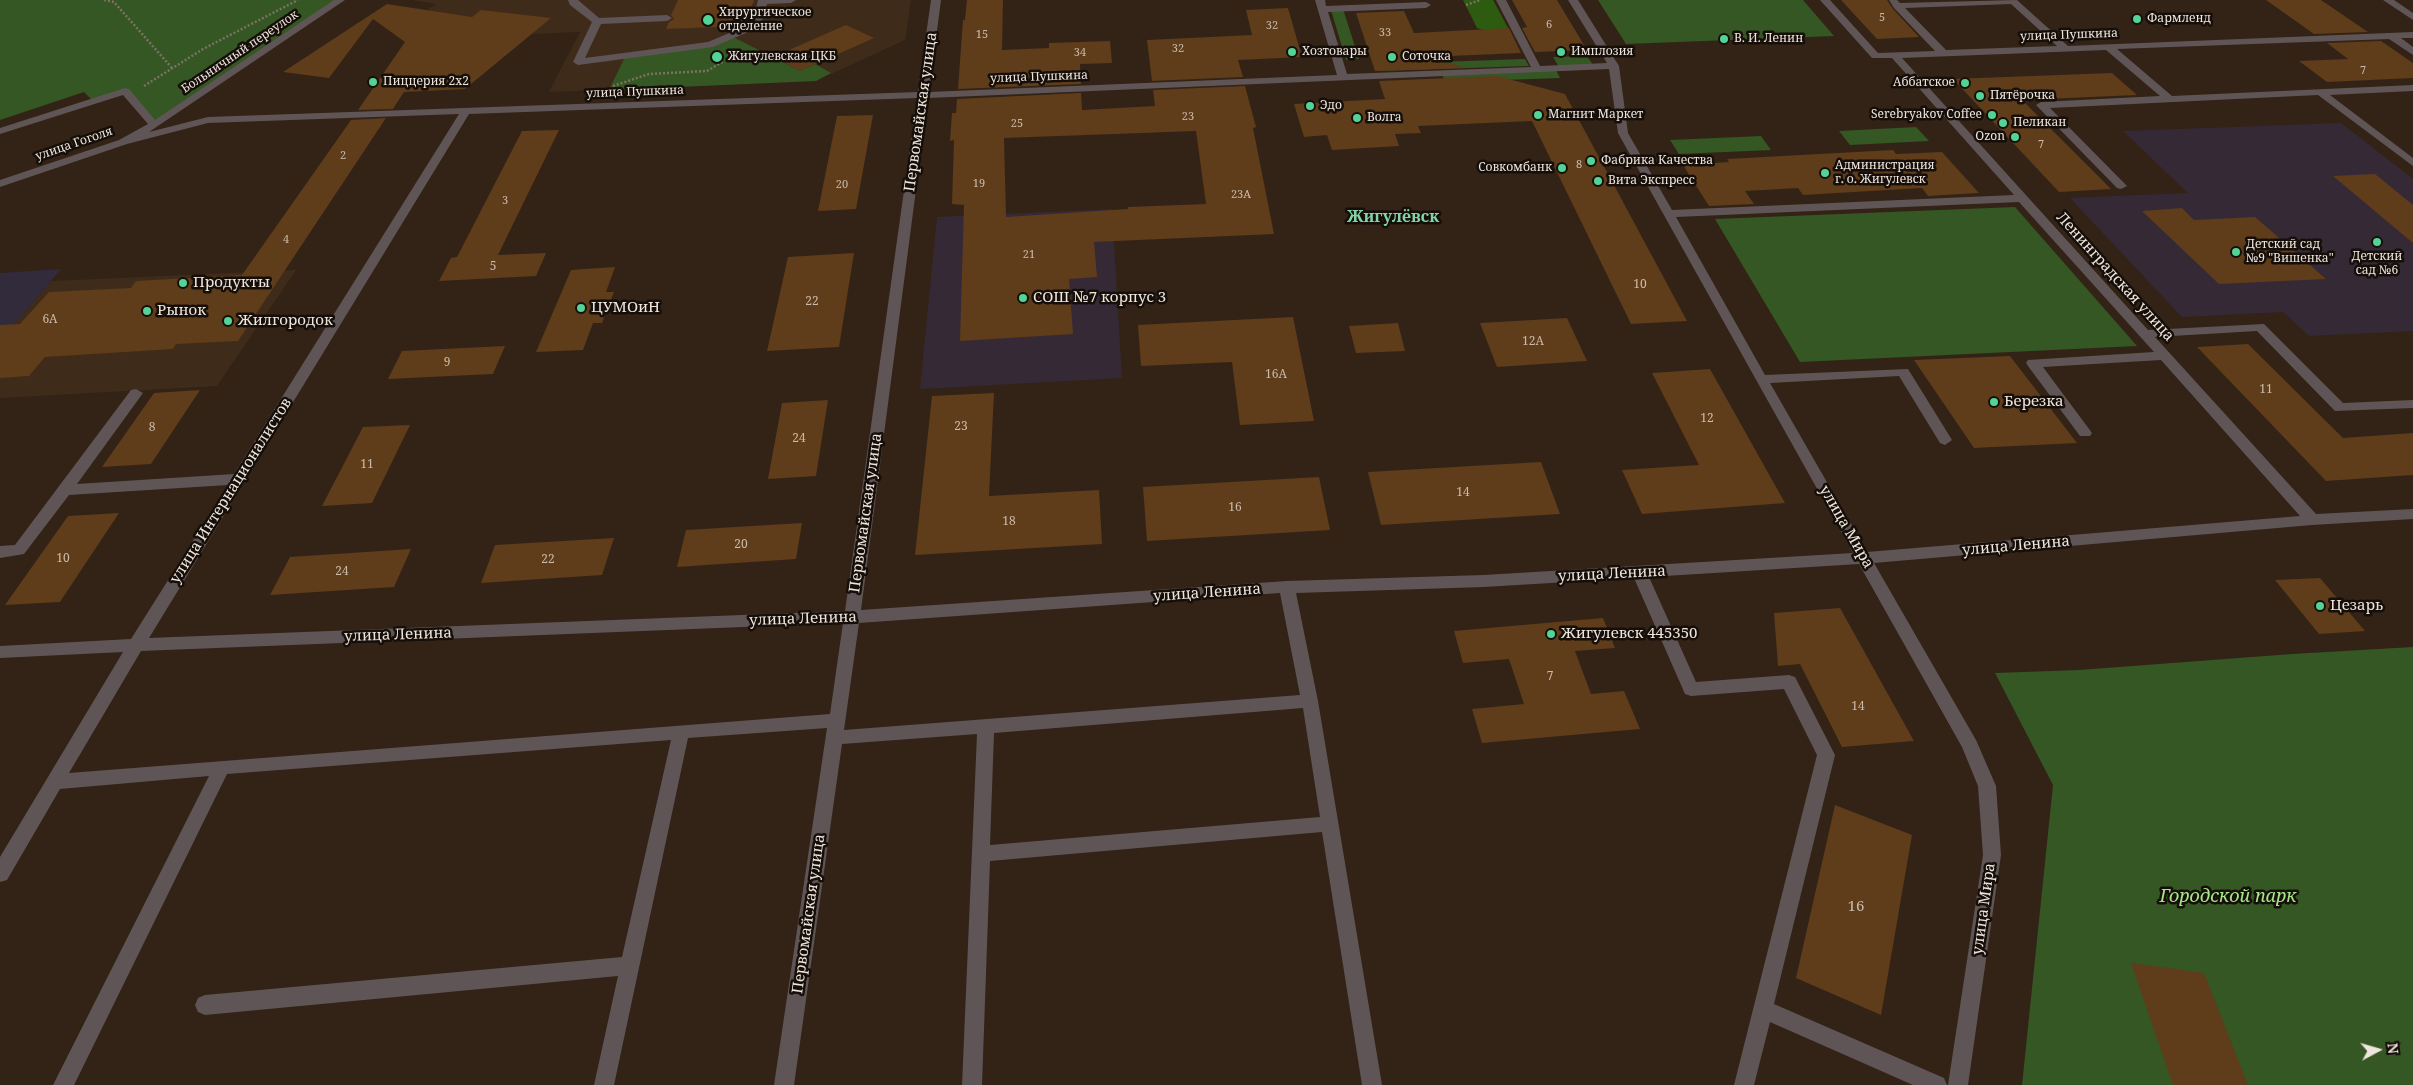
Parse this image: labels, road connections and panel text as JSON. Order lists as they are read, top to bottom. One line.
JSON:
{"streets":{"street":["улица Пушкина","Больничный переулок","Первомайская улица","улица Гоголя","Ленинградская улица","улица Интернационалистов","улица Мира","улица Ленина"]},"crossings":[["улица Пушкина","Первомайская улица"],["улица Пушкина","улица Гоголя"],["улица Пушкина","Ленинградская улица"],["улица Пушкина","улица Интернационалистов"],["улица Пушкина","улица Мира"],["Больничный переулок","улица Гоголя"],["Первомайская улица","улица Ленина"],["Ленинградская улица","улица Ленина"],["улица Интернационалистов","улица Ленина"],["улица Мира","улица Ленина"]],"districts":["Жигулёвск"],"parks":["Городской парк"],"places":["Фармленд","Хирургическое отделение","В. И. Ленин","Хозтовары","Имплозия","Жигулевская ЦКБ","Соточка","Пиццерия 2х2","Аббатское","Пятёрочка","Эдо","Магнит Маркет","Serebryakov Coffee","Волга","Пеликан","Ozon","Фабрика Качества","Совкомбанк","Администрация г. о. Жигулевск","Вита Экспресс","Детский сад №6","Детский сад №9 \"Вишенка\"","Продукты","СОШ №7 корпус 3","ЦУМОиН","Рынок","Жилгородок","Березка","Цезарь","Жигулевск 445350"],"house_numbers":["5","6","32","33","15","32","34","7","23","25","7","2","8","19","20","23А","3","4","21","5","10","22","6А","12А","9","16А","11","12","23","8","24","11","14","16","18","20","10","22","24","7","14","16"],"north":"right"}
